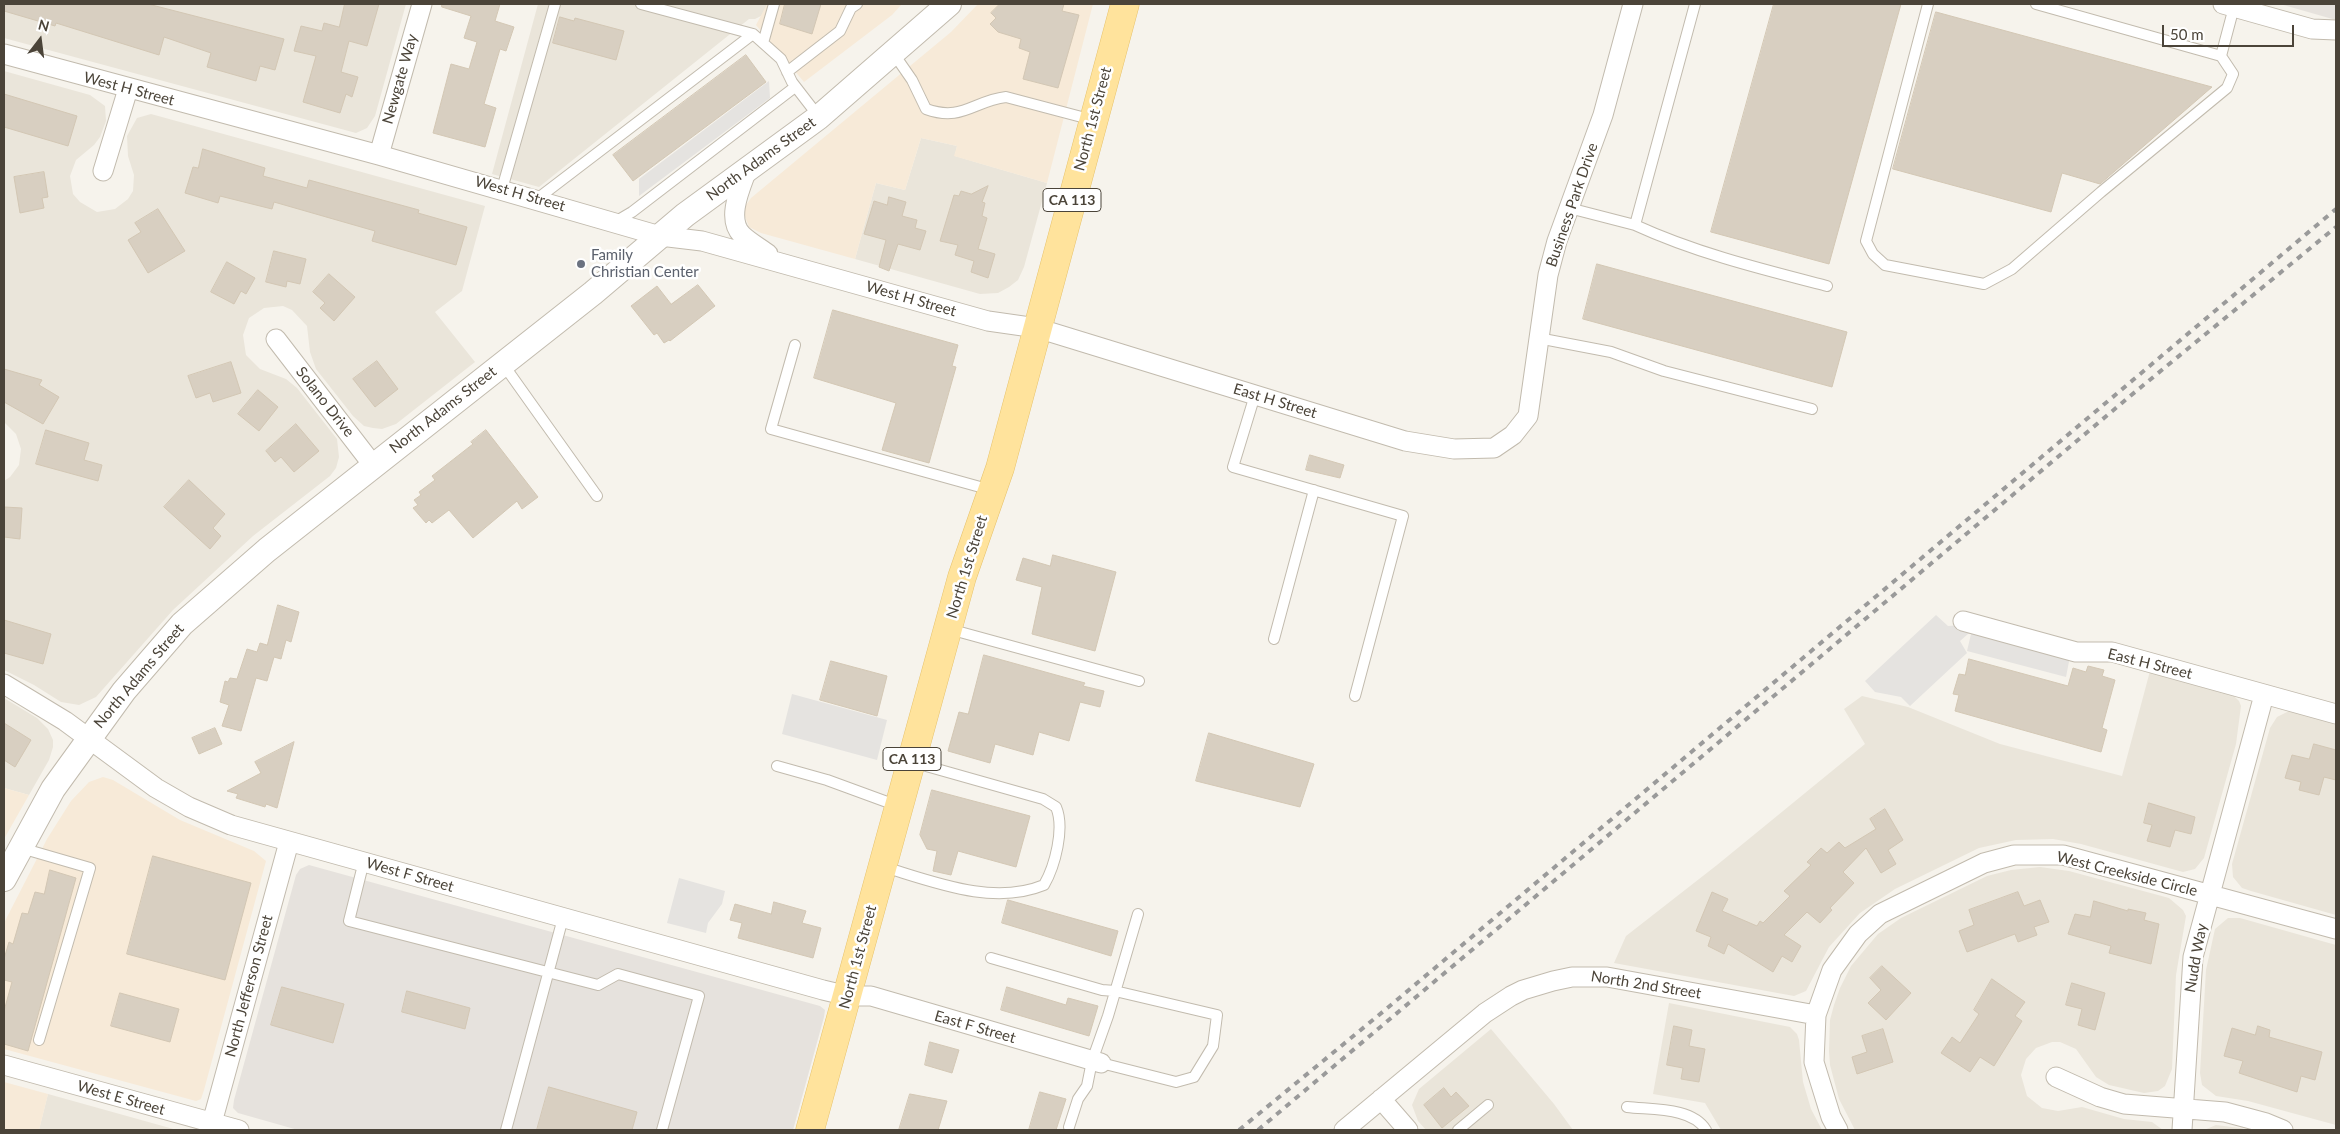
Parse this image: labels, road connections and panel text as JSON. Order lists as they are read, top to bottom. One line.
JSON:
{"streets":{"main road":["North 1st Street","CA 113"],"street":["Newgate Way","West H Street","North Adams Street","Business Park Drive","East H Street","Solano Drive","West Creekside Circle","West F Street","Nudd Way","North 2nd Street","North Jefferson Street","East F Street","West E Street"]},"crossings":[["Newgate Way","West H Street"],["West H Street","North 1st Street"],["West H Street","North Adams Street"],["West H Street","East H Street"],["North 1st Street","East H Street"],["North 1st Street","West F Street"],["North 1st Street","East F Street"],["North Adams Street","Solano Drive"],["North Adams Street","West F Street"],["Business Park Drive","East H Street"],["East H Street","Nudd Way"],["West Creekside Circle","Nudd Way"],["West Creekside Circle","North 2nd Street"],["West F Street","North Jefferson Street"],["West F Street","East F Street"],["North Jefferson Street","West E Street"]],"places":["Family Christian Center"],"scale_bar":"50 m","north":"top"}
